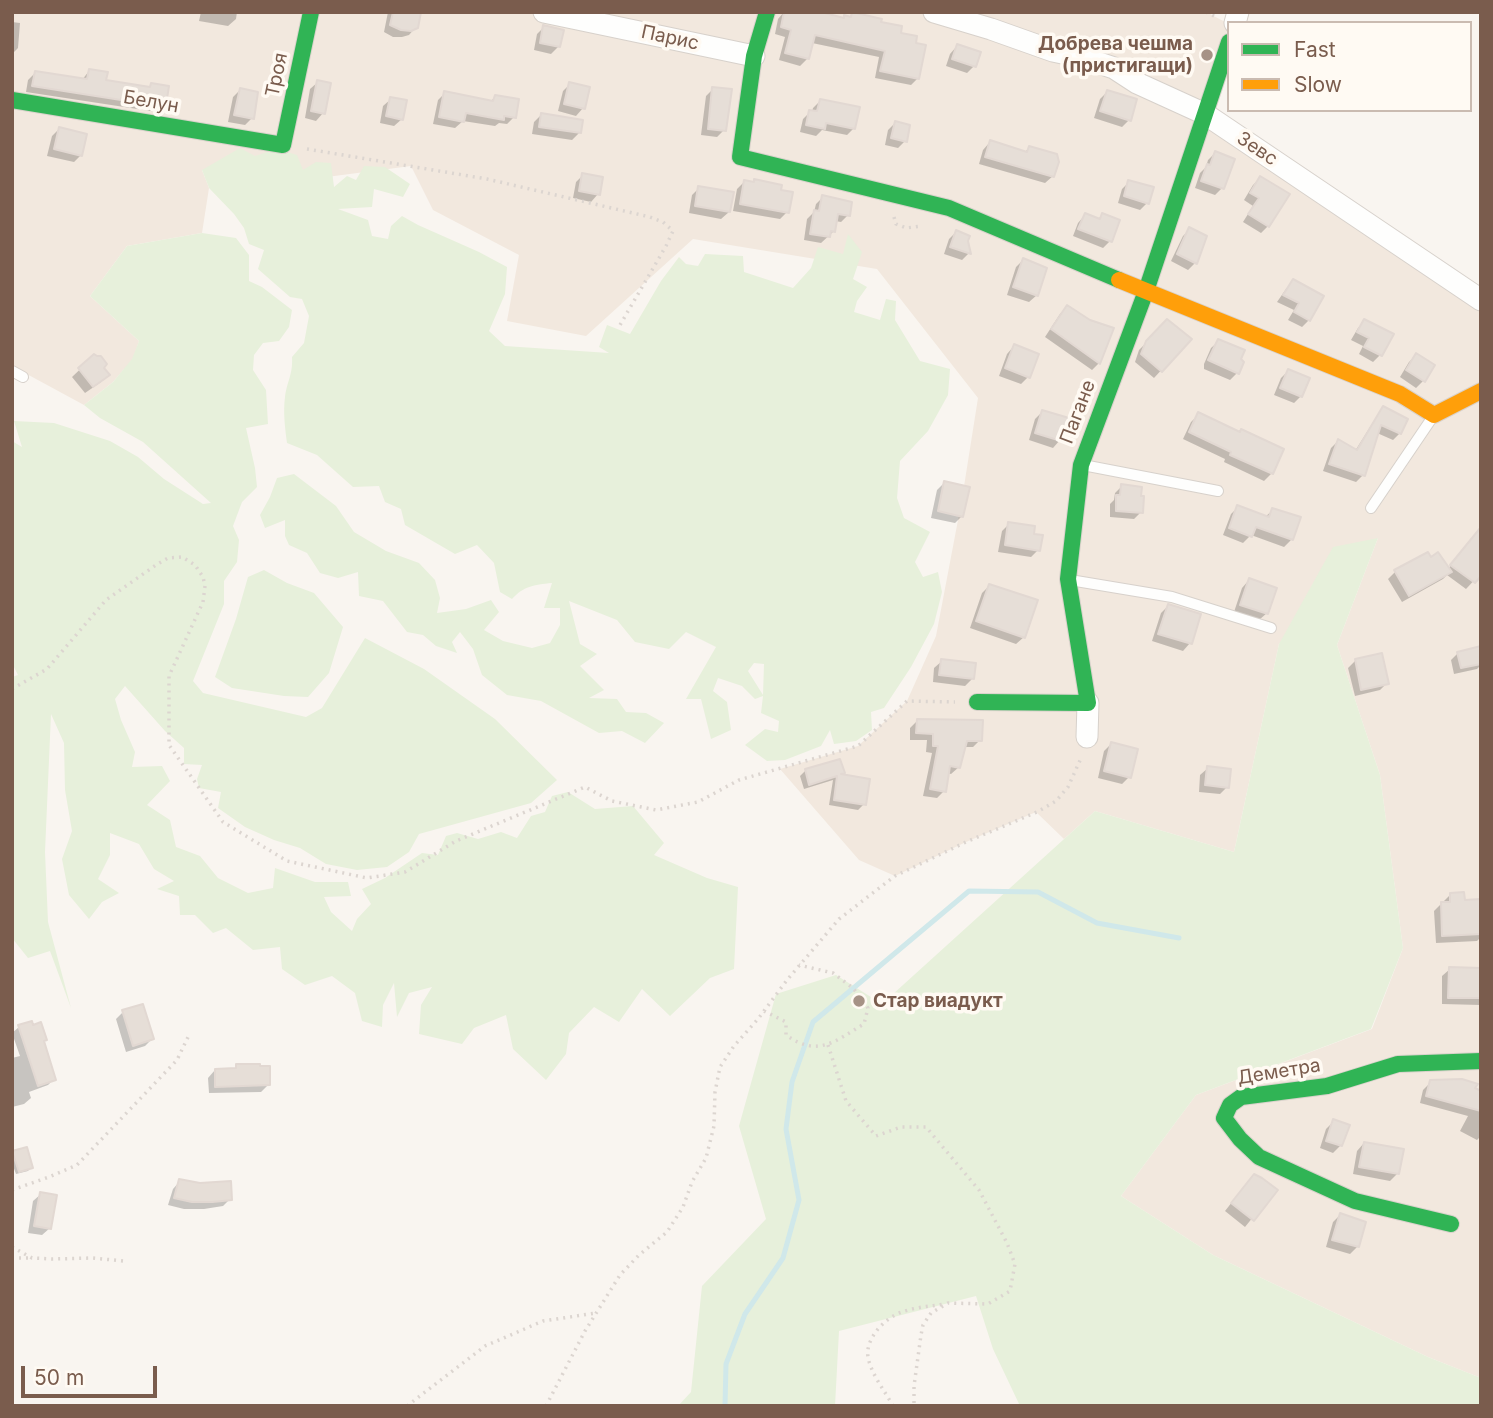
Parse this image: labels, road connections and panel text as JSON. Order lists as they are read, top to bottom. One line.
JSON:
{"streets":{"street":["Парис","Троя","Белун","Зевс","Пагане","Деметра"]},"crossings":[["Троя","Белун"],["Зевс","Пагане"]],"places":["Добрева чешма (пристигащи)","Стар виадукт"],"legend":["Fast","Slow"],"scale_bar":"50 m"}
